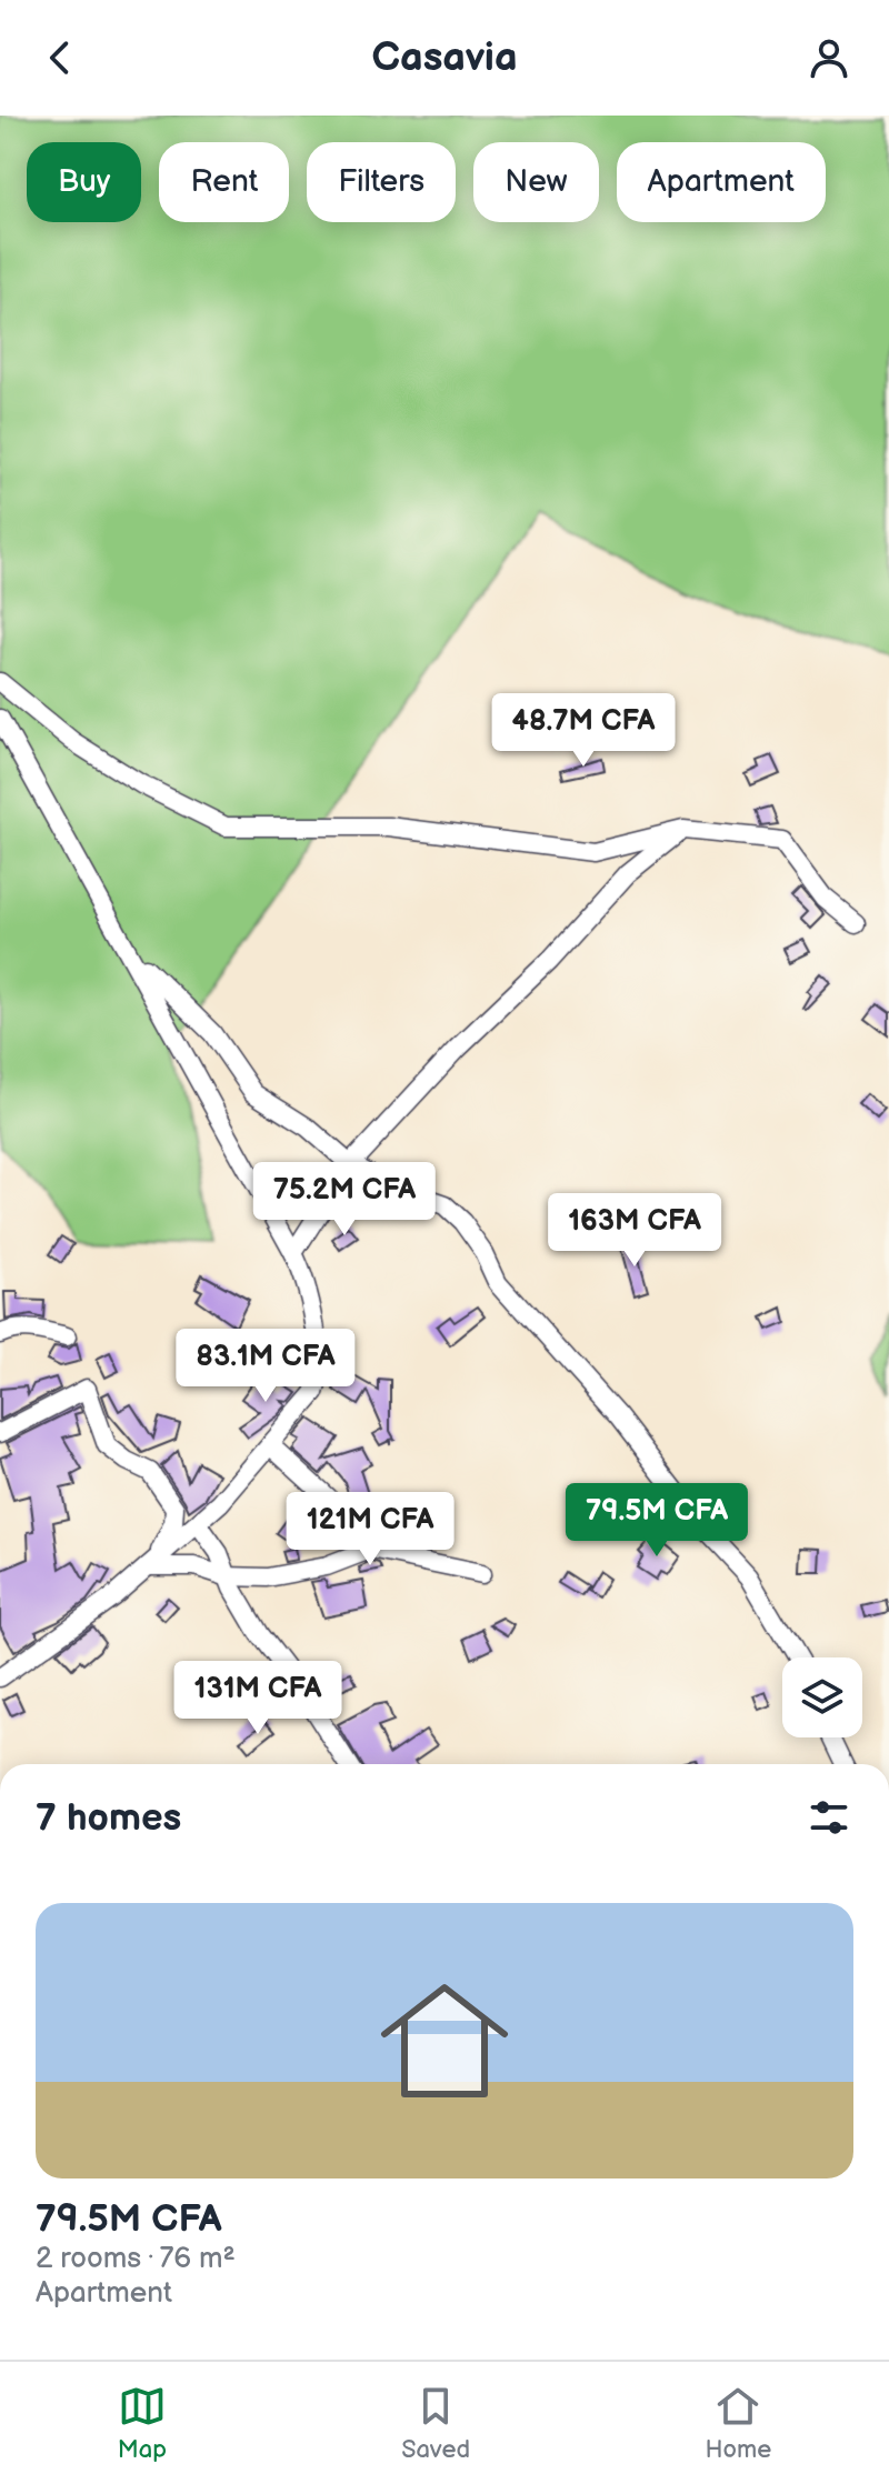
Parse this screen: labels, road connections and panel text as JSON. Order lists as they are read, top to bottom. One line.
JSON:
{"page":{"header":"Casavia","chip":["Buy","Rent","Filters","New","Apartment"],"price":["48.7M CFA","75.2M CFA","163M CFA","83.1M CFA","79.5M CFA","121M CFA","131M CFA"],"heading":"7 homes","list":[{"name":"79.5M CFA","note":"2 rooms · 76 m² · Apartment"}],"tabs":["Map","Saved","Home"]}}
